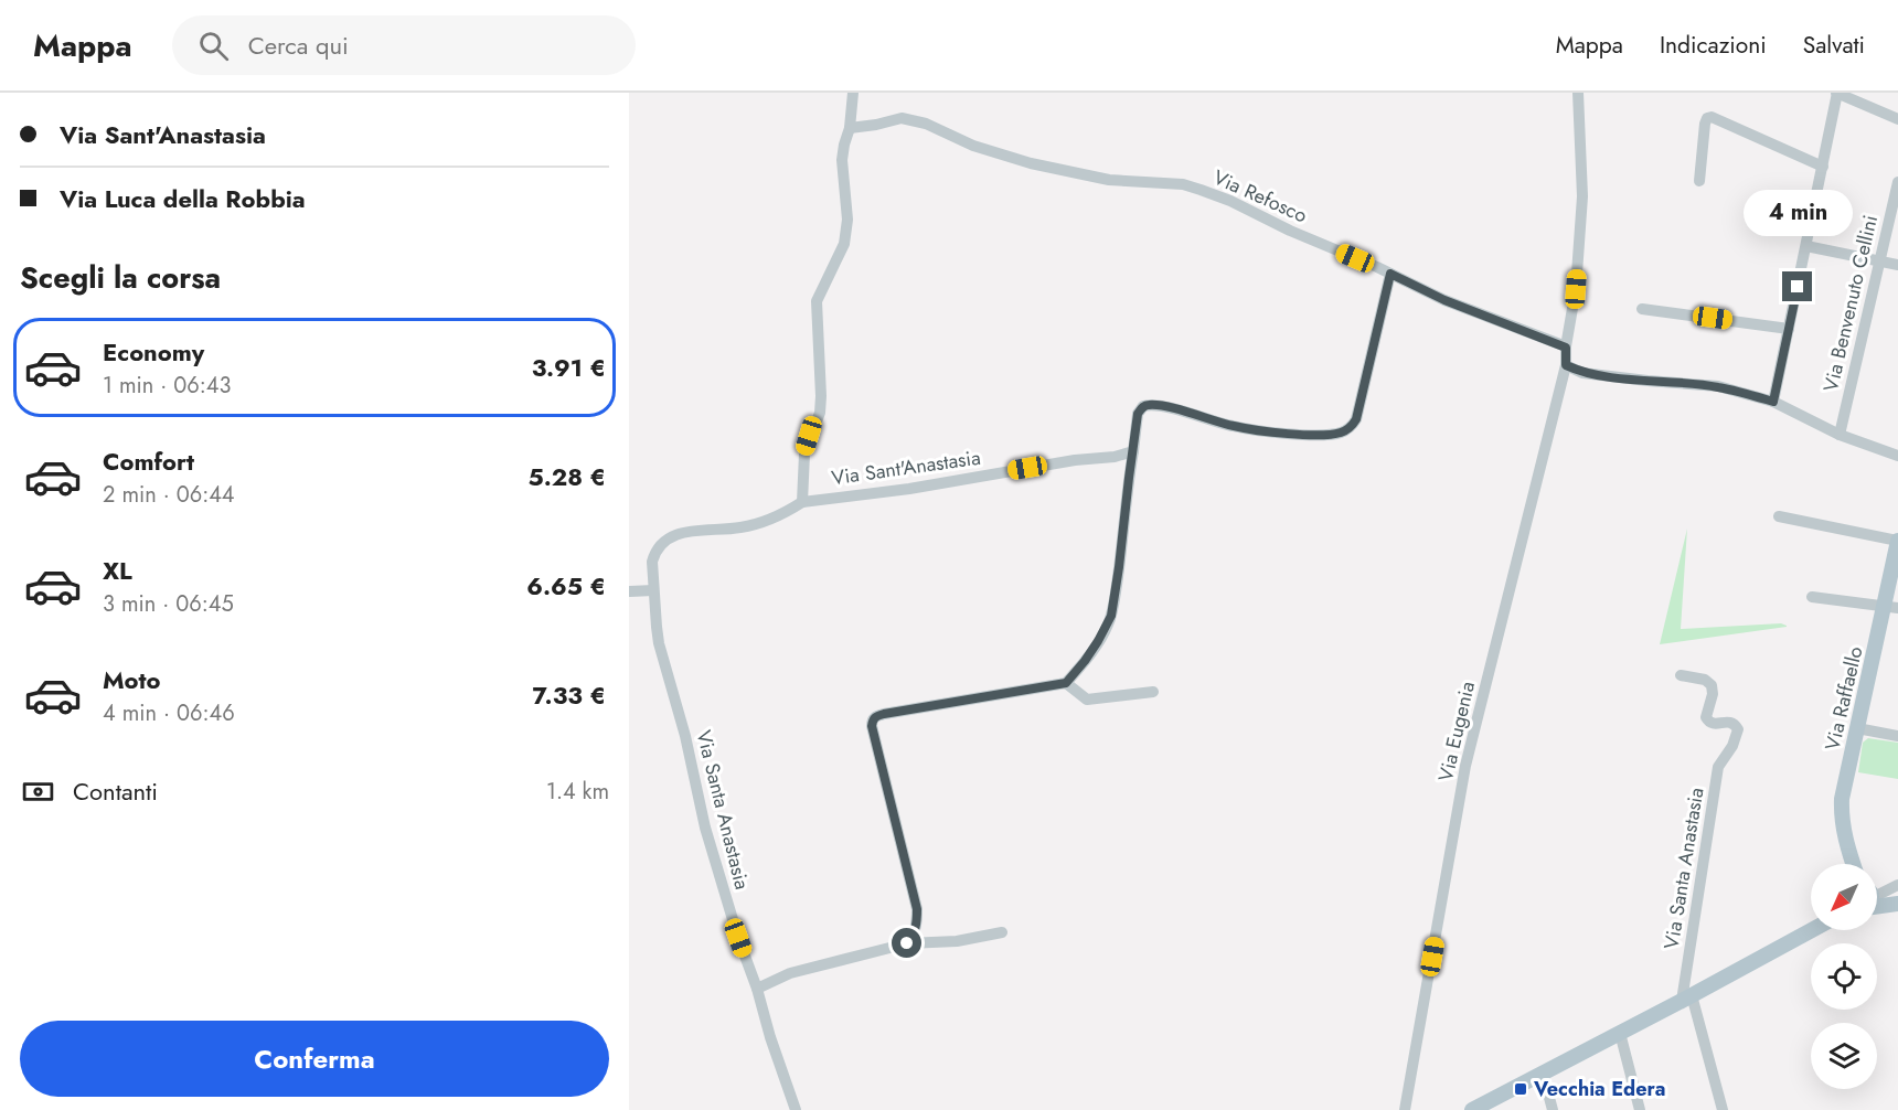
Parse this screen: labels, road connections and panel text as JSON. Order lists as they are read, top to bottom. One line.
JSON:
{"streets":{"main road":["Via Raffaello"],"street":["Via Refosco","Via Benvenuto Cellini","Via Sant'Anastasia","Via Eugenia","Via Santa Anastasia"]},"crossings":[["Via Sant'Anastasia","Via Santa Anastasia"]],"places":{"transit":["Vecchia Edera"]},"north":"bottom left","page":{"header":"Mappa","search":"Cerca qui","nav":["Mappa","Indicazioni","Salvati"],"banner":["Via Sant'Anastasia","Via Luca della Robbia"],"bubble":"4 min","heading":"Scegli la corsa","list":[{"name":"Economy","note":"1 min · 06:43","value":"3.91 €"},{"name":"Comfort","note":"2 min · 06:44","value":"5.28 €"},{"name":"XL","note":"3 min · 06:45","value":"6.65 €"},{"name":"Moto","note":"4 min · 06:46","value":"7.33 €"}],"pay":["Contanti","1.4 km"],"buttons":"Conferma"}}
